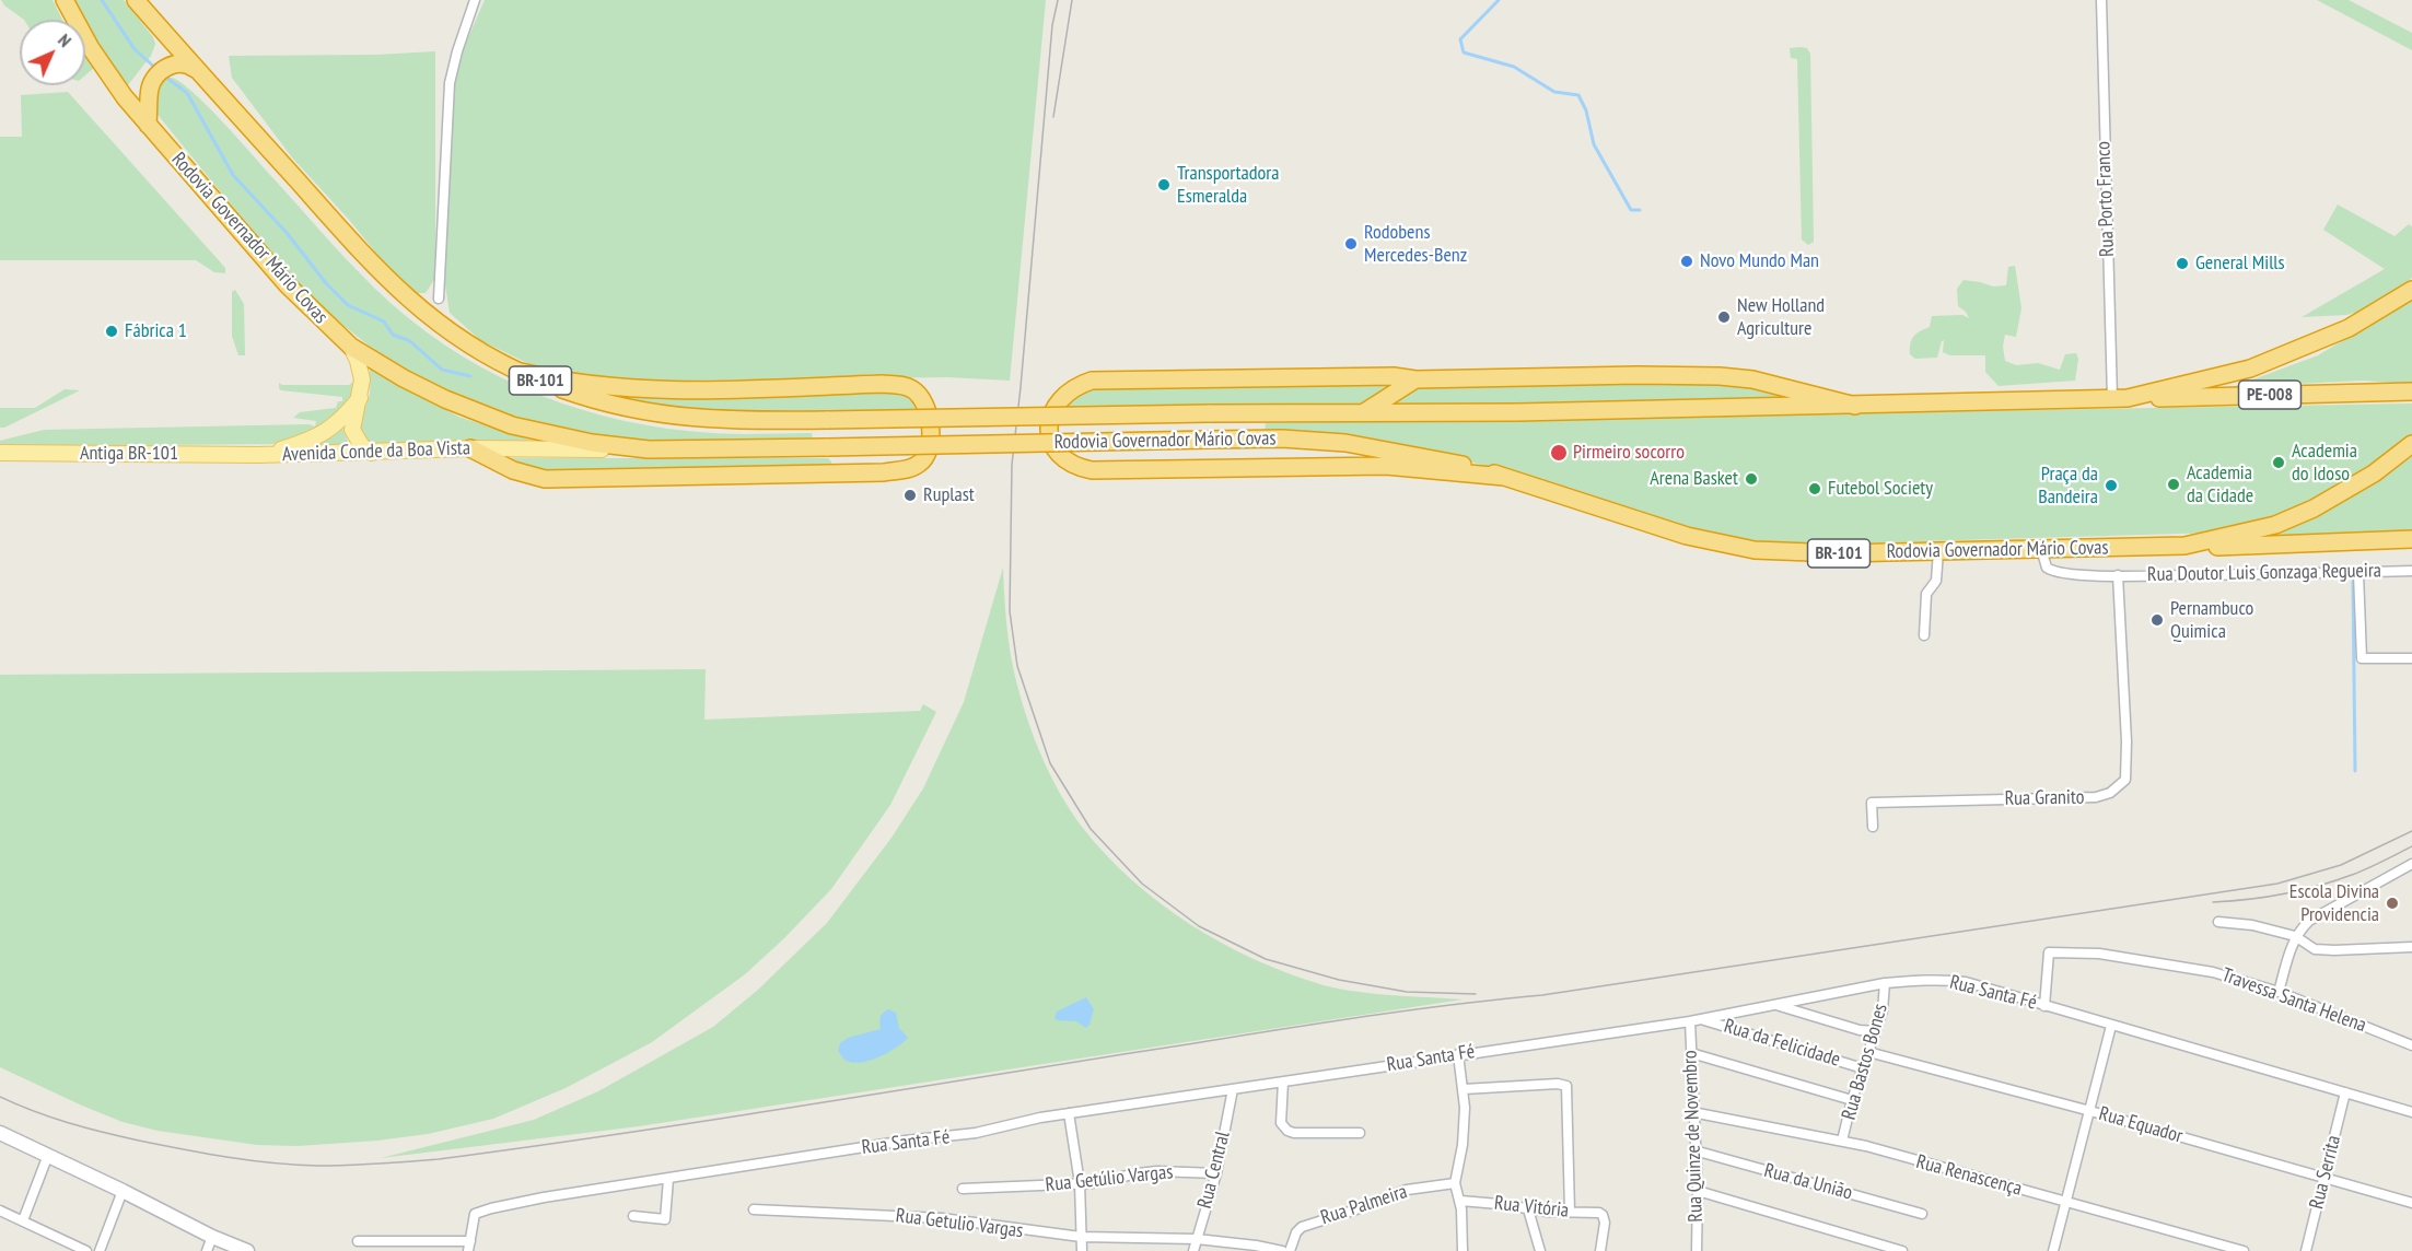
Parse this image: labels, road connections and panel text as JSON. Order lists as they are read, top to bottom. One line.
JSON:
{"streets":{"highway":["Rodovia Governador Mário Covas","BR-101","PE-008"],"main road":["Avenida Conde da Boa Vista","Antiga BR-101"],"street":["Rua Porto Franco","Rua Doutor Luis Gonzaga Regueira","Rua Granito","Rua Santa Fé","Travessa Santa Helena","Rua da Felicidade","Rua Bastos Bones","Rua Equador","Rua Quinze de Novembro","Rua Central","Rua Serrita","Rua Renascença","Rua Getúlio Vargas","Rua da União","Rua Palmeira","Rua Vitória","Rua Getulio Vargas"]},"crossings":[["Rua Porto Franco","Rodovia Governador Mário Covas"],["Rua Porto Franco","PE-008"],["Rodovia Governador Mário Covas","BR-101"],["Rodovia Governador Mário Covas","PE-008"],["Rodovia Governador Mário Covas","Avenida Conde da Boa Vista"],["Rodovia Governador Mário Covas","Rua Doutor Luis Gonzaga Regueira"],["BR-101","Avenida Conde da Boa Vista"],["Avenida Conde da Boa Vista","Antiga BR-101"],["Rua Doutor Luis Gonzaga Regueira","Rua Granito"],["Rua Santa Fé","Travessa Santa Helena"],["Rua Santa Fé","Rua da Felicidade"],["Rua Santa Fé","Rua Bastos Bones"],["Rua Santa Fé","Rua Quinze de Novembro"],["Rua Santa Fé","Rua Central"],["Rua Santa Fé","Rua Serrita"],["Rua da Felicidade","Rua Bastos Bones"],["Rua Bastos Bones","Rua Equador"],["Rua Bastos Bones","Rua Renascença"],["Rua Equador","Rua Serrita"],["Rua Quinze de Novembro","Rua Renascença"],["Rua Quinze de Novembro","Rua da União"],["Rua Central","Rua Getúlio Vargas"],["Rua Central","Rua Getulio Vargas"]],"places":["Transportadora Esmeralda","Rodobens Mercedes-Benz","Novo Mundo Man","General Mills","New Holland Agriculture","Fábrica 1","Pirmeiro socorro","Academia do Idoso","Arena Basket","Academia da Cidade","Praça da Bandeira","Futebol Society","Ruplast","Pernambuco Quimica","Escola Divina Providencia"],"north":"top right"}
